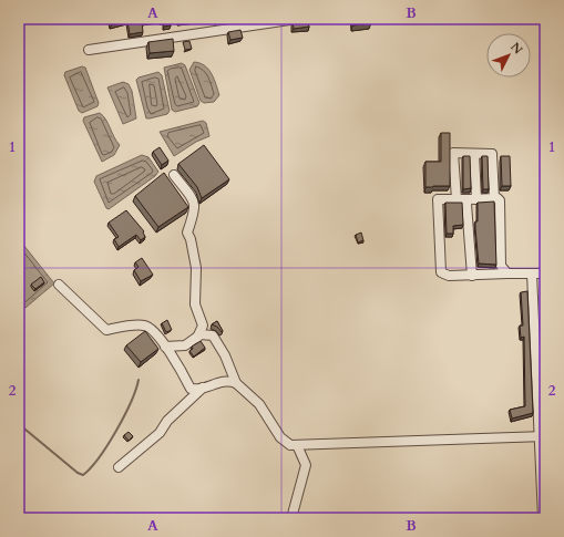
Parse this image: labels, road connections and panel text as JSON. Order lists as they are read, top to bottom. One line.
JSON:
{"north":"top right","grid":{"columns":["A","B"],"rows":["1","2"]}}
